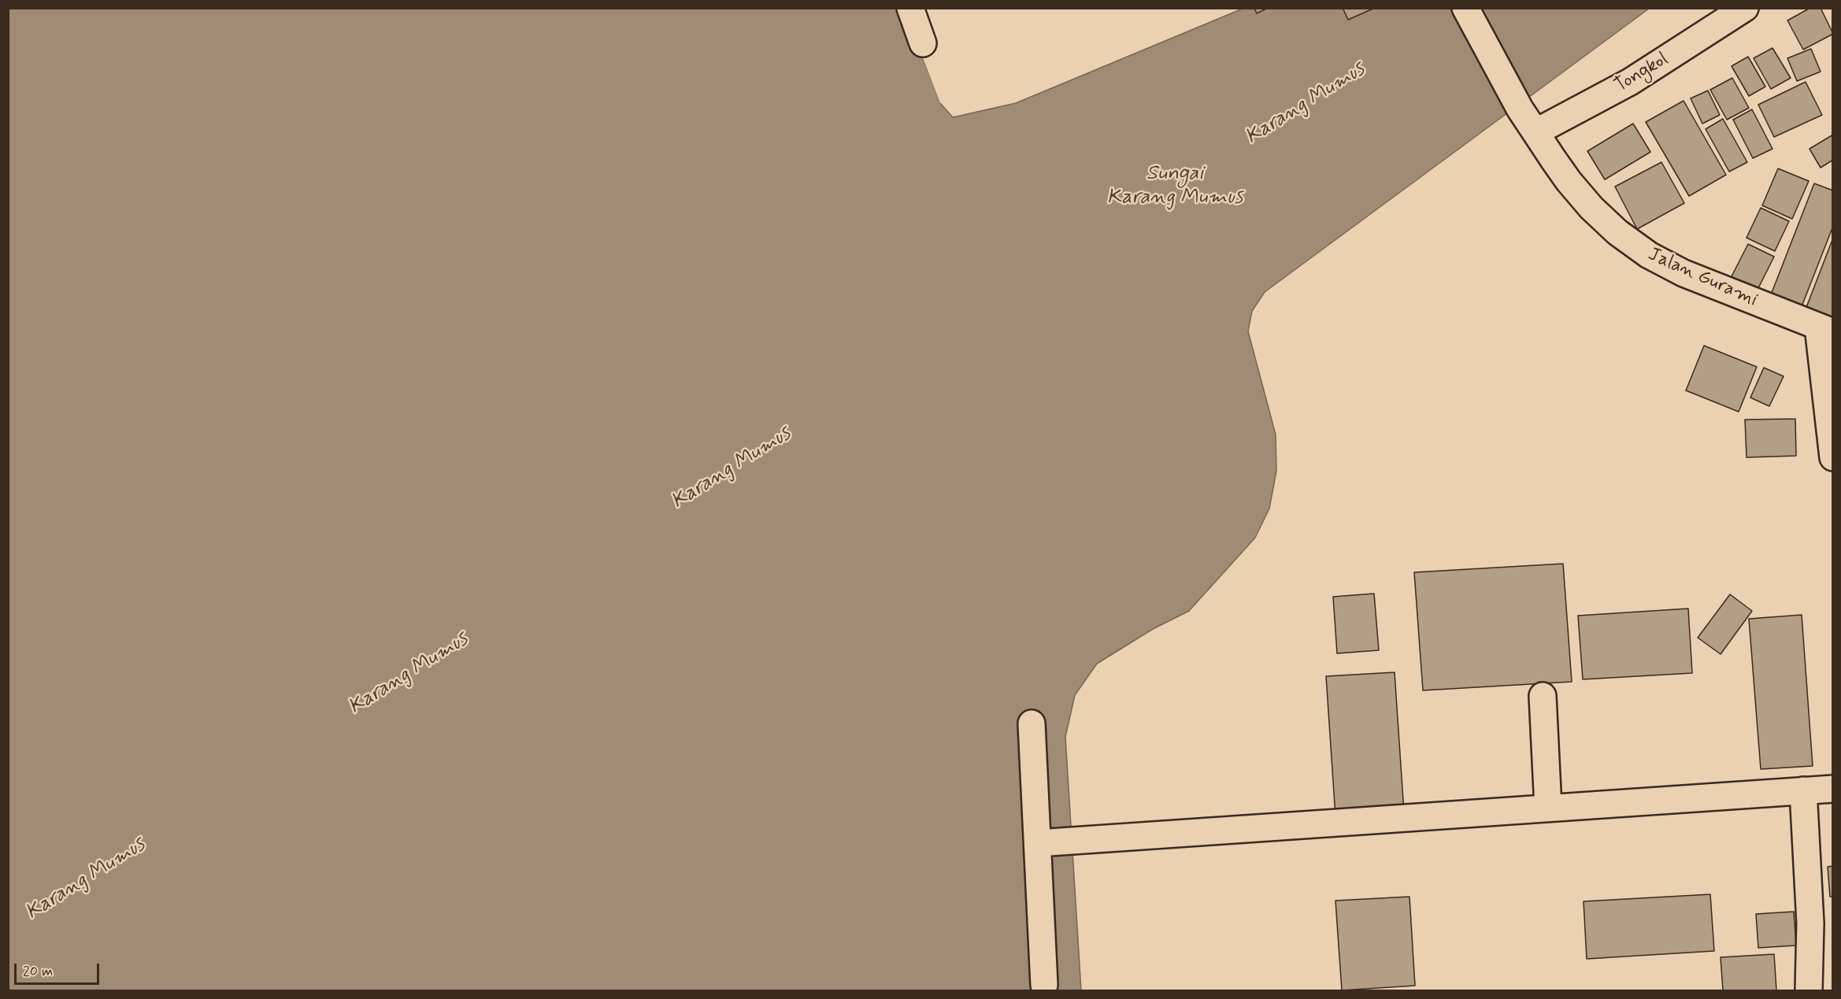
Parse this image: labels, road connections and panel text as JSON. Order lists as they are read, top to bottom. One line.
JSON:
{"streets":{"street":["Tongkol","Jalan Gurami"]},"crossings":[["Tongkol","Jalan Gurami"]],"water":["Karang Mumus","Sungai Karang Mumus"],"scale_bar":"20 m"}
